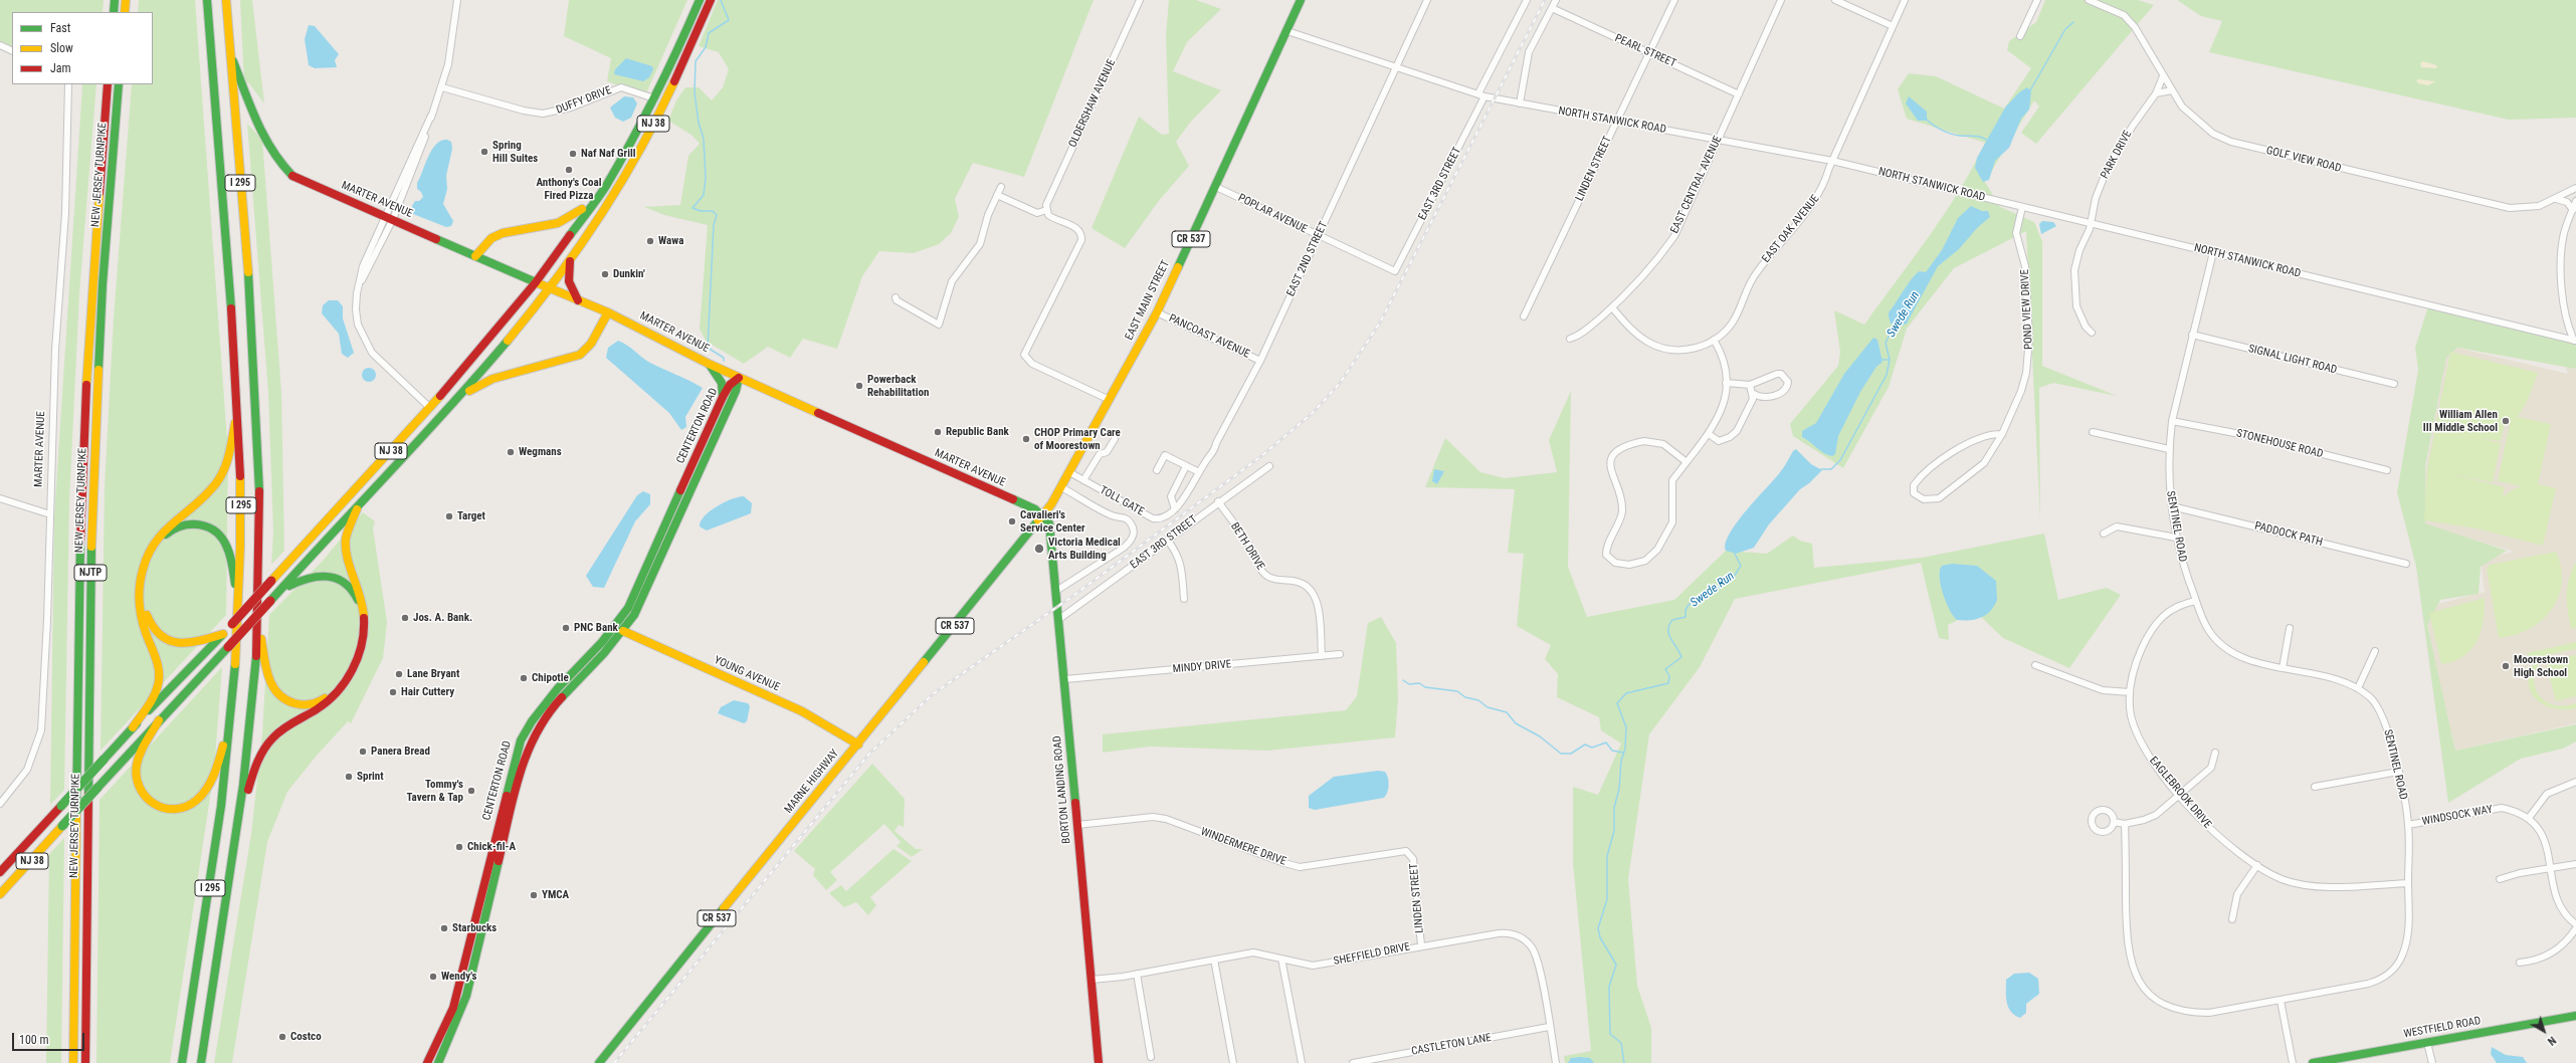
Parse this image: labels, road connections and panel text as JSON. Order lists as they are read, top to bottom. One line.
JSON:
{"streets":{"main road":["NJ 38","NEW JERSEY TURNPIKE","I 295","MARTER AVENUE","CR 537","EAST MAIN STREET","CENTERTON ROAD","NJTP","YOUNG AVENUE","MARNE HIGHWAY","BORTON LANDING ROAD","WESTFIELD ROAD"],"street":["PEARL STREET","DUFFY DRIVE","OLDERSHAW AVENUE","NORTH STANWICK ROAD","PARK DRIVE","GOLF VIEW ROAD","LINDEN STREET","EAST 3RD STREET","EAST CENTRAL AVENUE","POPLAR AVENUE","EAST OAK AVENUE","EAST 2ND STREET","POND VIEW DRIVE","PANCOAST AVENUE","SIGNAL LIGHT ROAD","STONEHOUSE ROAD","TOLL GATE","SENTINEL ROAD","PADDOCK PATH","BETH DRIVE","MINDY DRIVE","EAGLEBROOK DRIVE","WINDSOCK WAY","WINDERMERE DRIVE","SHEFFIELD DRIVE","CASTLETON LANE"]},"crossings":[["PEARL STREET","LINDEN STREET"],["PEARL STREET","EAST CENTRAL AVENUE"],["DUFFY DRIVE","NJ 38"],["NORTH STANWICK ROAD","PARK DRIVE"],["NORTH STANWICK ROAD","LINDEN STREET"],["NORTH STANWICK ROAD","EAST 3RD STREET"],["NORTH STANWICK ROAD","EAST CENTRAL AVENUE"],["NORTH STANWICK ROAD","EAST OAK AVENUE"],["NORTH STANWICK ROAD","EAST 2ND STREET"],["NORTH STANWICK ROAD","EAST MAIN STREET"],["NORTH STANWICK ROAD","POND VIEW DRIVE"],["NORTH STANWICK ROAD","SENTINEL ROAD"],["NJ 38","MARTER AVENUE"],["PARK DRIVE","GOLF VIEW ROAD"],["LINDEN STREET","WINDERMERE DRIVE"],["LINDEN STREET","SHEFFIELD DRIVE"],["I 295","MARTER AVENUE"],["EAST 3RD STREET","POPLAR AVENUE"],["EAST 3RD STREET","BETH DRIVE"],["EAST 3RD STREET","BORTON LANDING ROAD"],["EAST CENTRAL AVENUE","EAST OAK AVENUE"],["MARTER AVENUE","EAST MAIN STREET"],["MARTER AVENUE","CENTERTON ROAD"],["MARTER AVENUE","MARNE HIGHWAY"],["MARTER AVENUE","BORTON LANDING ROAD"],["POPLAR AVENUE","EAST 2ND STREET"],["POPLAR AVENUE","EAST MAIN STREET"],["EAST 2ND STREET","PANCOAST AVENUE"],["EAST 2ND STREET","TOLL GATE"],["EAST MAIN STREET","PANCOAST AVENUE"],["EAST MAIN STREET","TOLL GATE"],["EAST MAIN STREET","MARNE HIGHWAY"],["EAST MAIN STREET","BORTON LANDING ROAD"],["SIGNAL LIGHT ROAD","SENTINEL ROAD"],["CENTERTON ROAD","YOUNG AVENUE"],["STONEHOUSE ROAD","SENTINEL ROAD"],["SENTINEL ROAD","PADDOCK PATH"],["SENTINEL ROAD","EAGLEBROOK DRIVE"],["SENTINEL ROAD","WINDSOCK WAY"],["BETH DRIVE","MINDY DRIVE"],["MINDY DRIVE","BORTON LANDING ROAD"],["YOUNG AVENUE","MARNE HIGHWAY"],["MARNE HIGHWAY","BORTON LANDING ROAD"],["BORTON LANDING ROAD","WINDERMERE DRIVE"],["BORTON LANDING ROAD","SHEFFIELD DRIVE"],["SHEFFIELD DRIVE","CASTLETON LANE"]],"water":["Swede Run"],"places":["Spring Hill Suites","Naf Naf Grill","Anthony's Coal Fired Pizza","Wawa","Dunkin'","Powerback Rehabilitation","William Allen III Middle School","Republic Bank","CHOP Primary Care of Moorestown","Wegmans","Target","Cavalieri's Service Center","Victoria Medical Arts Building","Jos. A. Bank.","PNC Bank","Moorestown High School","Lane Bryant","Chipotle","Hair Cuttery","Panera Bread","Sprint","Tommy's Tavern & Tap","Chick-fil-A","YMCA","Starbucks","Wendy's","Costco"],"legend":["Fast","Slow","Jam"],"scale_bar":"100 m","north":"bottom right"}
